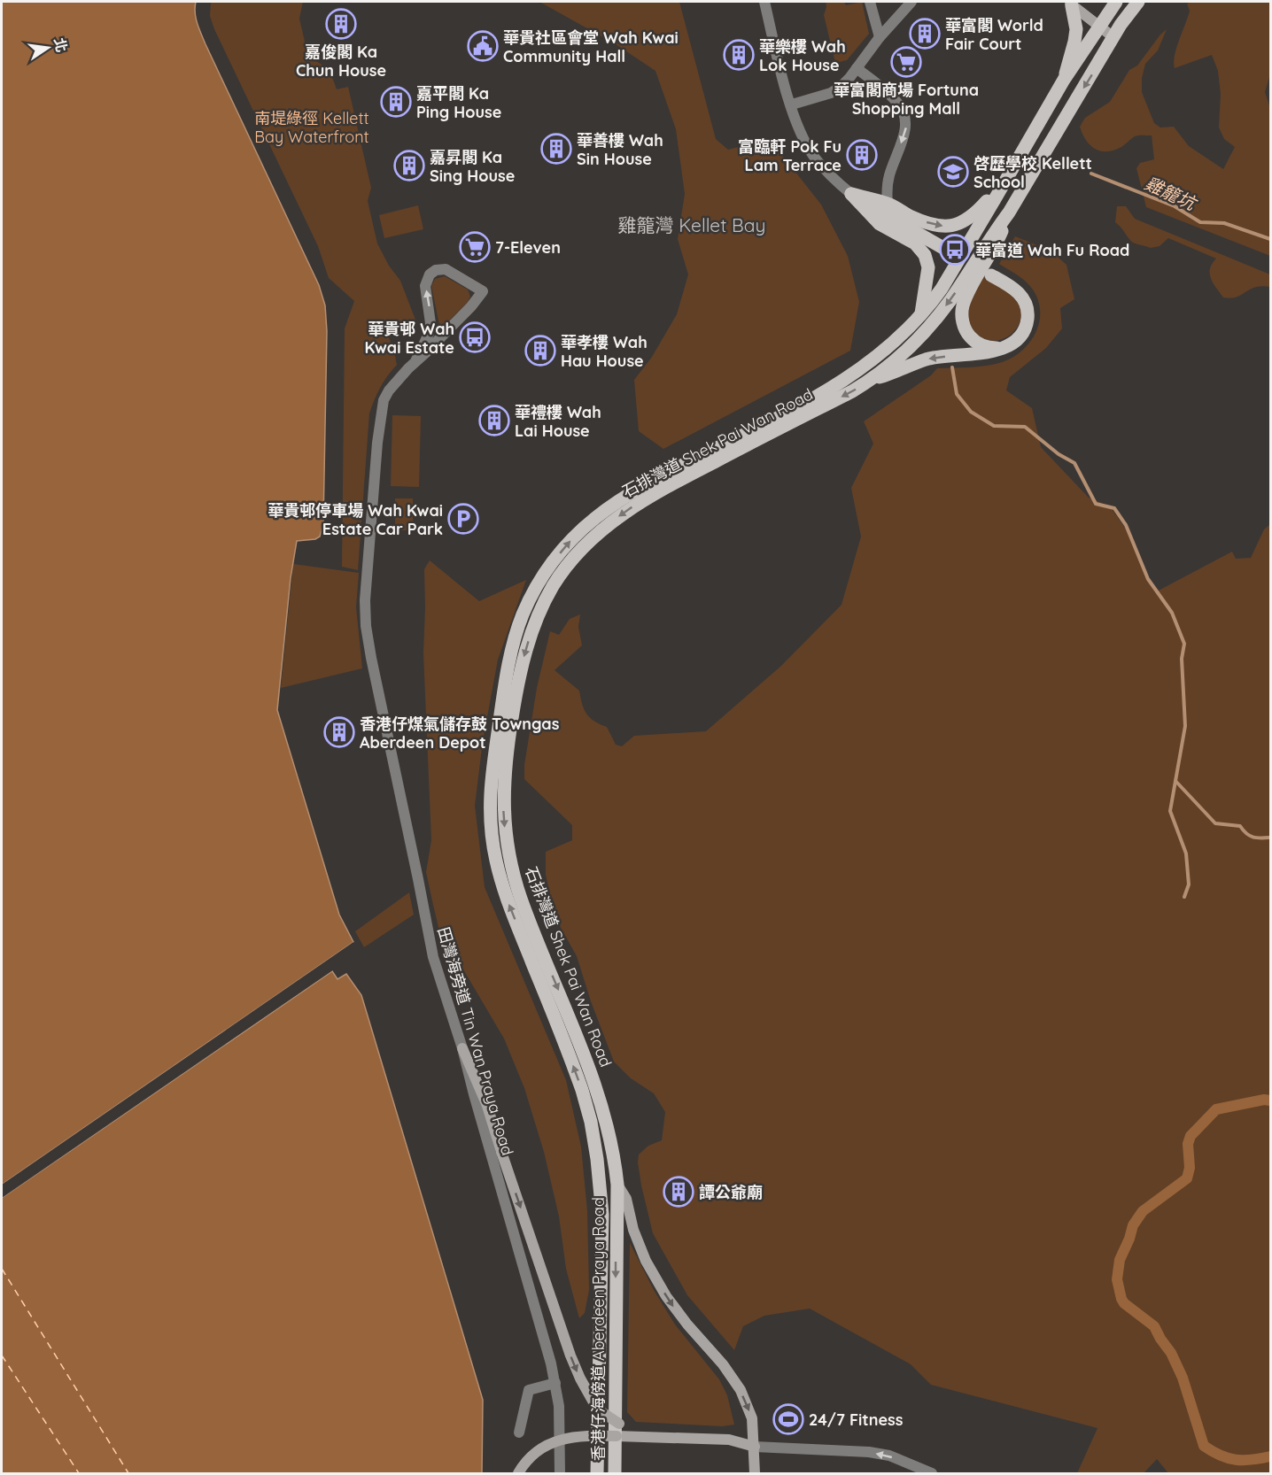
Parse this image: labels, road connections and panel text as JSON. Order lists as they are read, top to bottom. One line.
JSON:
{"streets":{"main road":["石排灣道 Shek Pai Wan Road","香港仔海傍道 Aberdeen Praya Road"],"street":["田灣海旁道 Tin Wan Praya Road"]},"crossings":[["石排灣道 Shek Pai Wan Road","香港仔海傍道 Aberdeen Praya Road"]],"districts":["雞籠灣 Kellet Bay"],"water":["雞籠坑"],"parks":["南堤綠徑 Kellett Bay Waterfront"],"places":{"building":["嘉俊閣 Ka Chun House","華富閣 World Fair Court","華樂樓 Wah Lok House","嘉平閣 Ka Ping House","華善樓 Wah Sin House","富臨軒 Pok Fu Lam Terrace","嘉昇閣 Ka Sing House","華孝樓 Wah Hau House","華禮樓 Wah Lai House","香港仔煤氣儲存鼓 Towngas Aberdeen Depot","譚公爺廟"],"public building":["華貴社區會堂 Wah Kwai Community Hall"],"supermarket":["華富閣商場 Fortuna Shopping Mall","7-Eleven"],"school or university":["啓歷學校 Kellett School"],"bus stop":["華富道 Wah Fu Road","華貴邨 Wah Kwai Estate"],"parking":["華貴邨停車場 Wah Kwai Estate Car Park"],"sports":["24/7 Fitness"]},"north":"right"}
